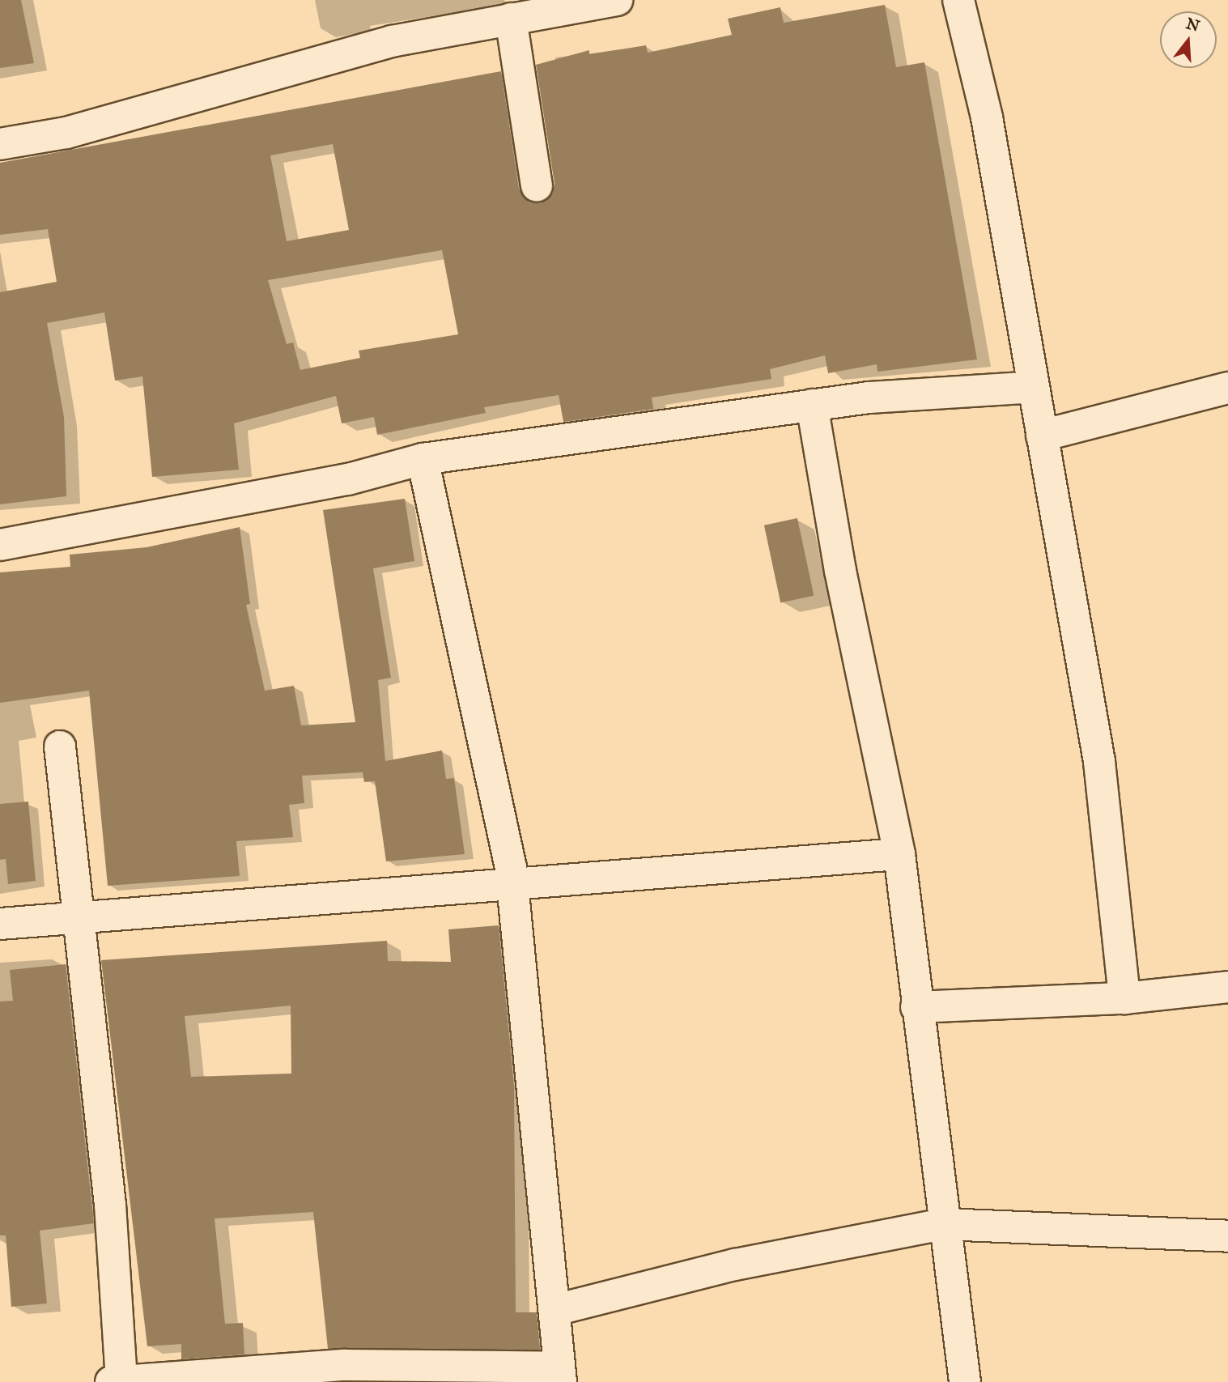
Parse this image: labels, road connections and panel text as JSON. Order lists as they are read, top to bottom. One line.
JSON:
{"north":"top"}
